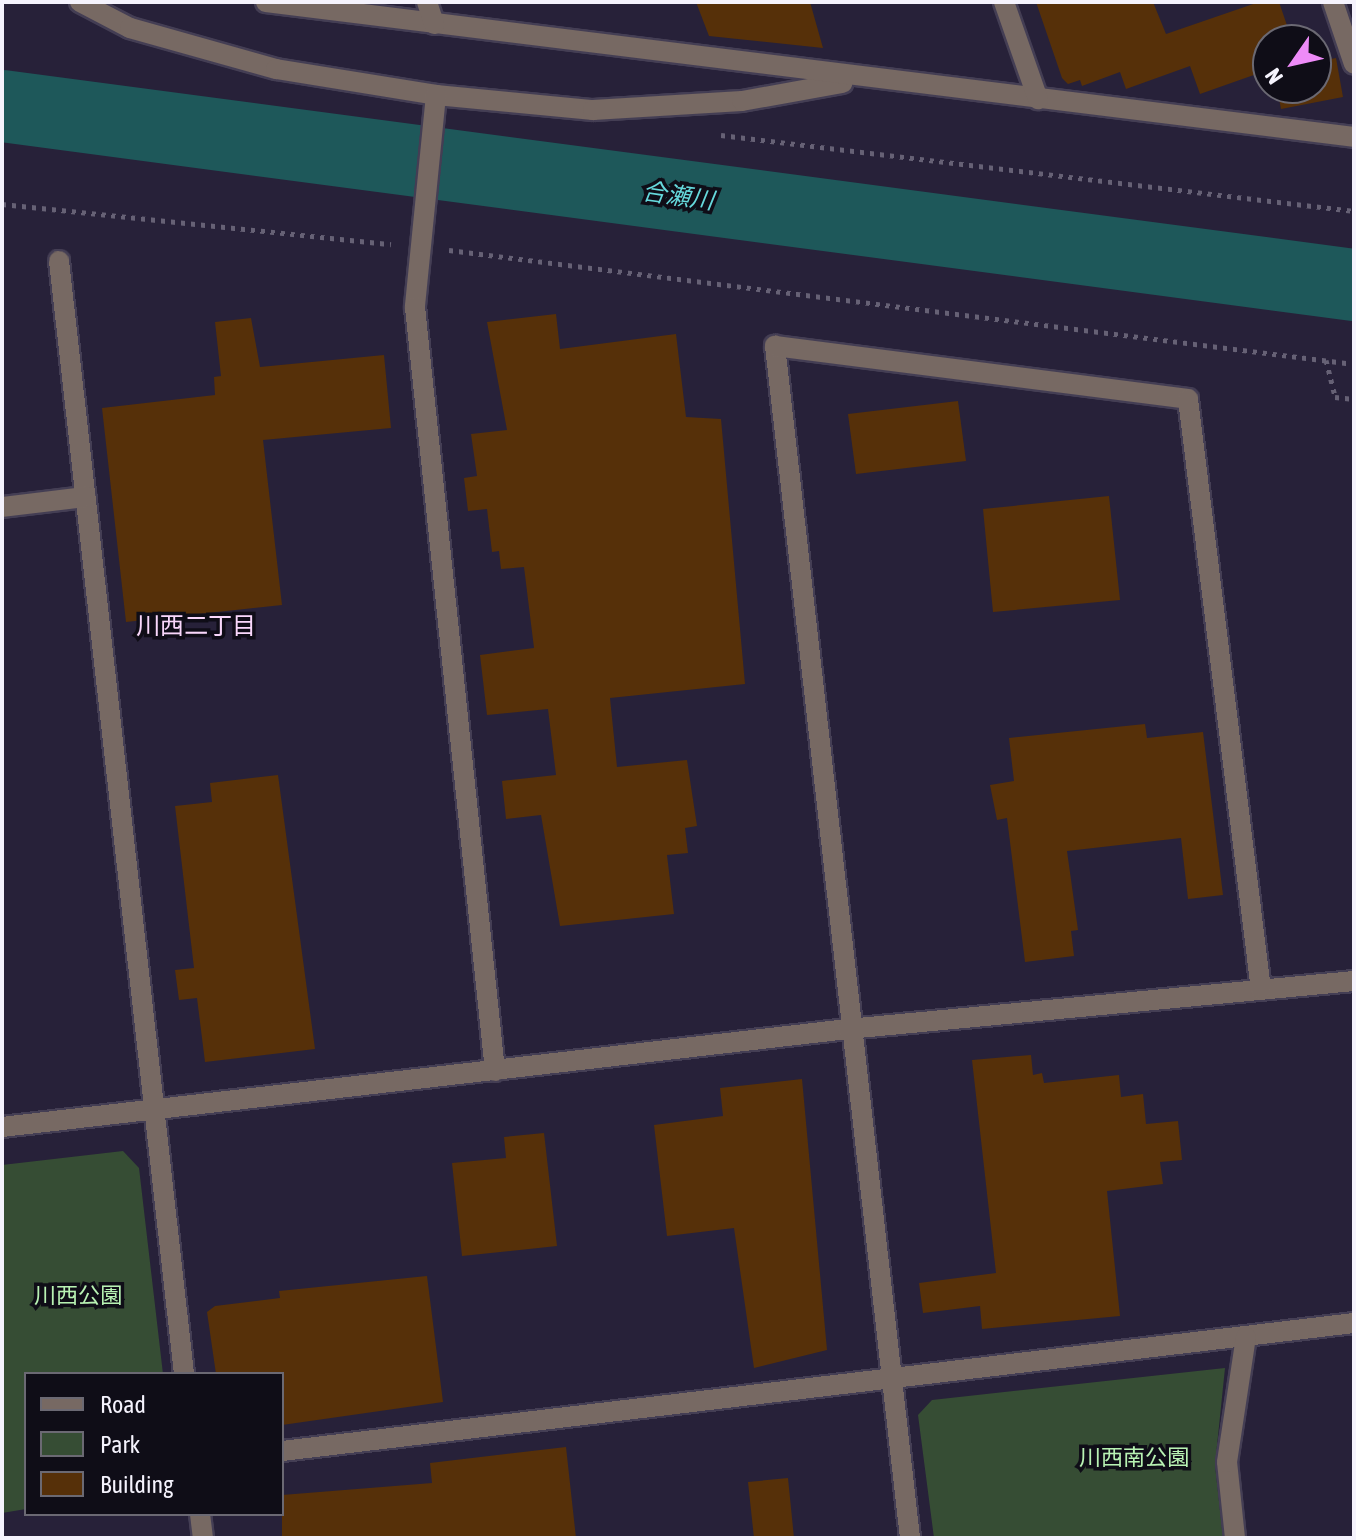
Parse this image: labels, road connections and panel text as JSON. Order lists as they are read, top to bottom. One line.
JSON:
{"districts":["川西二丁目"],"water":["合瀬川"],"parks":["川西公園","川西南公園"],"legend":["Road","Park","Building"],"north":"bottom left"}
